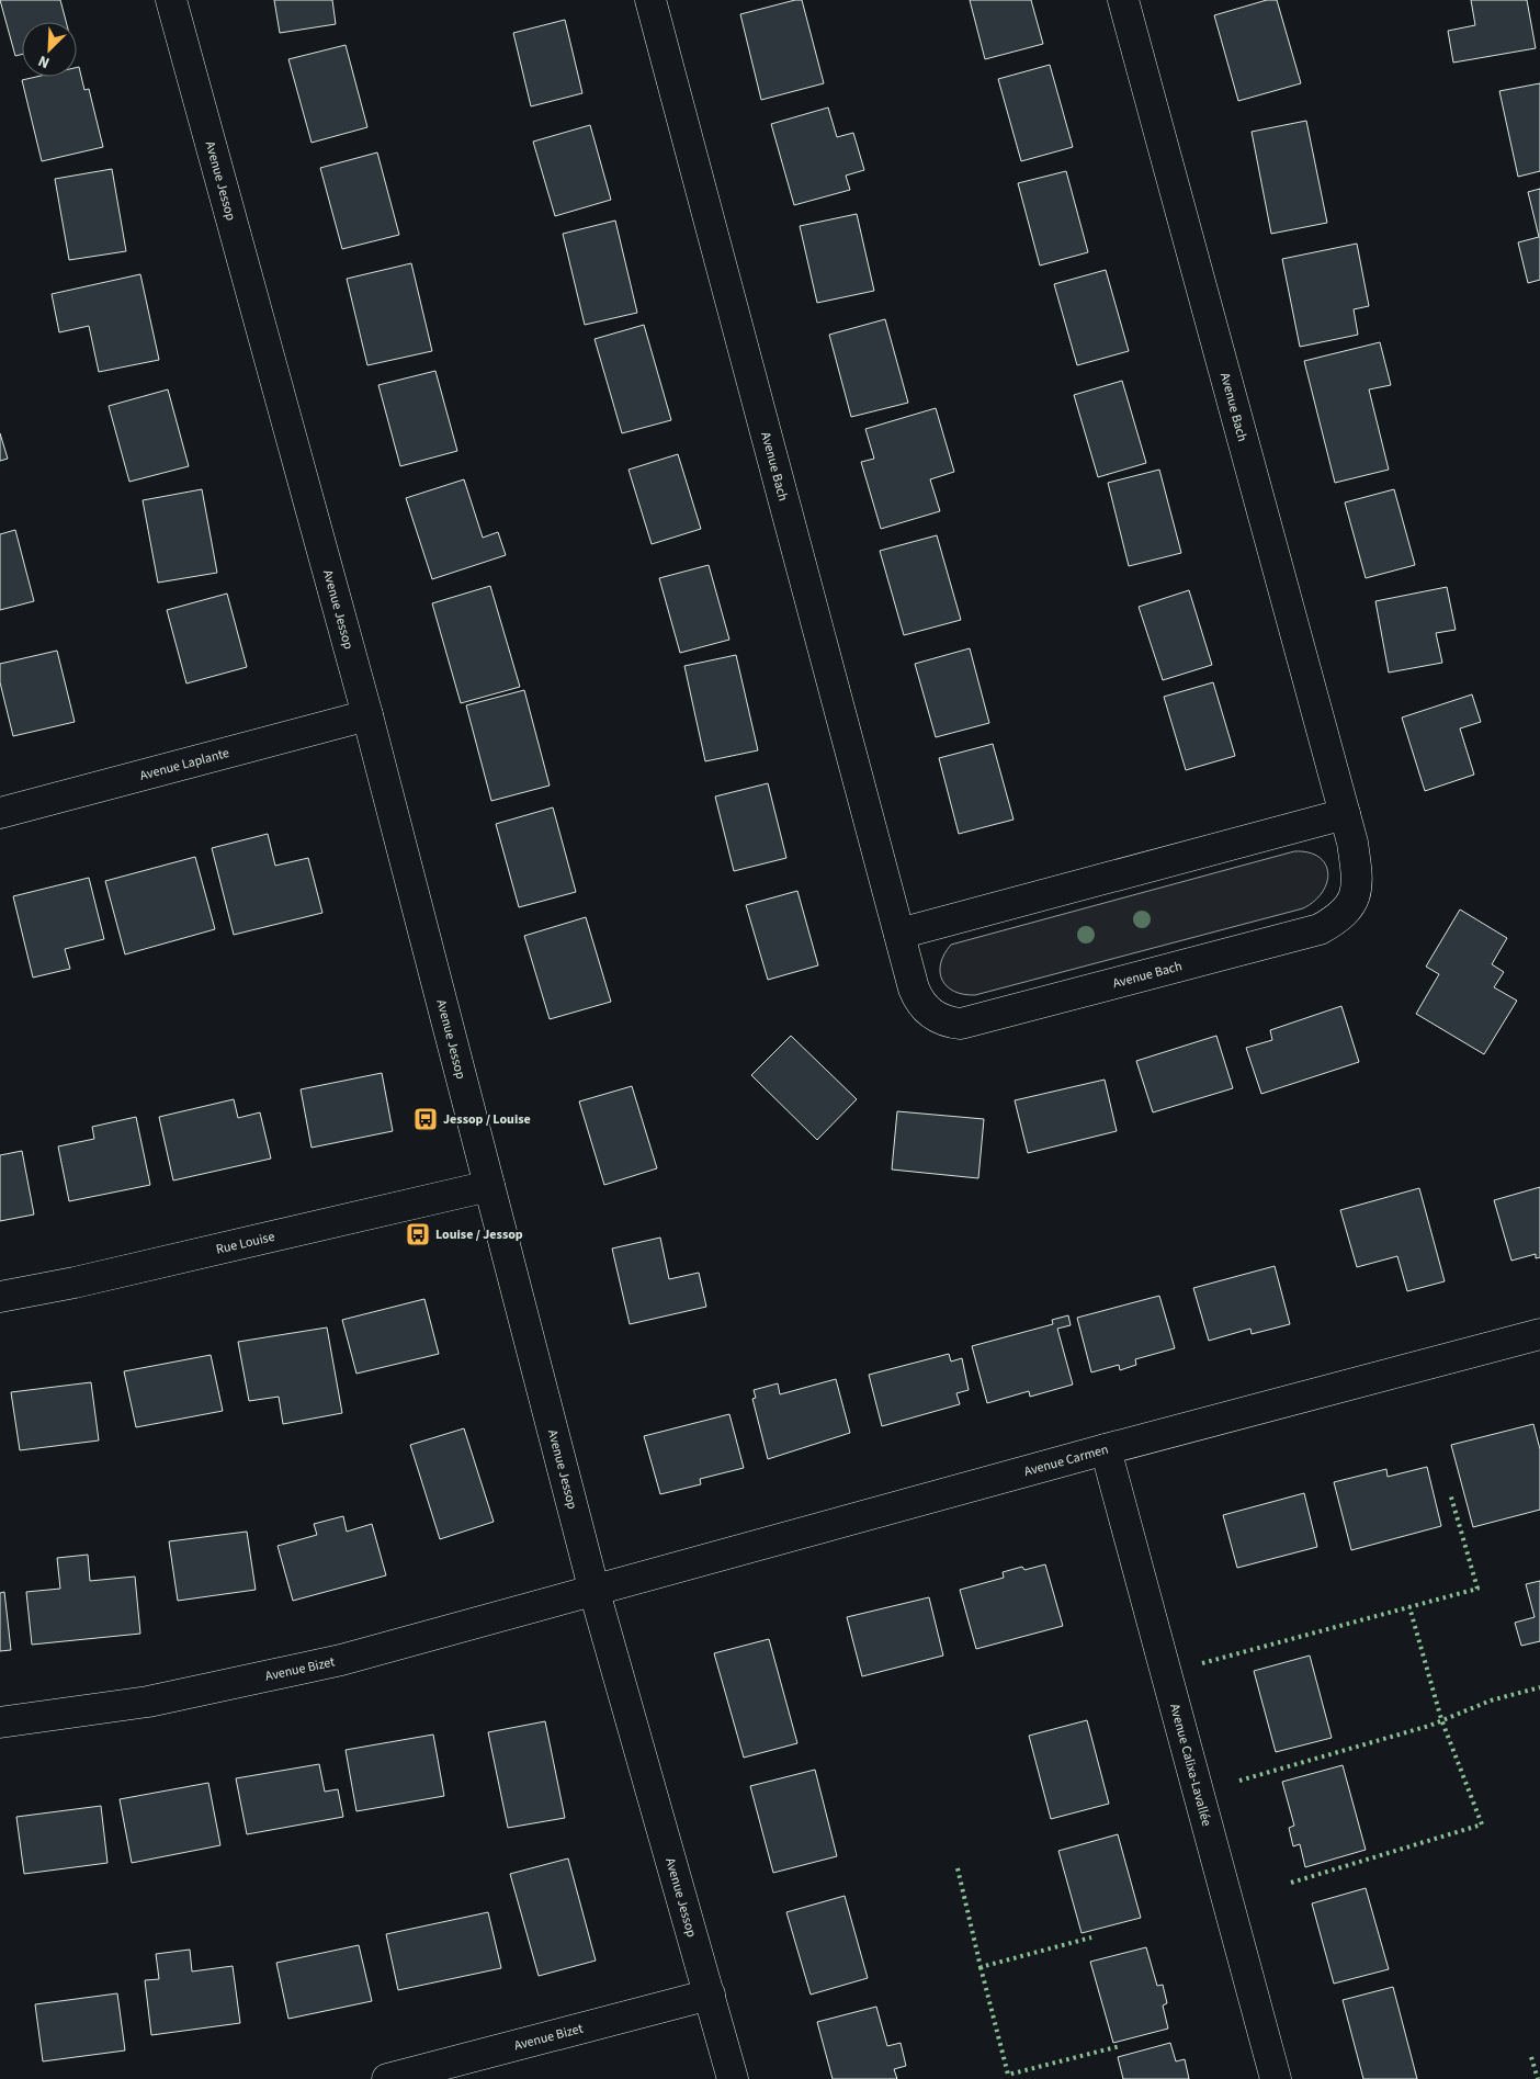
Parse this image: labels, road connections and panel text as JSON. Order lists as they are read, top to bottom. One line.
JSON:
{"streets":{"street":["Avenue Jessop","Avenue Bach","Avenue Laplante","Rue Louise","Avenue Carmen","Avenue Bizet","Avenue Calixa-Lavallée"]},"crossings":[["Avenue Jessop","Avenue Laplante"],["Avenue Jessop","Rue Louise"],["Avenue Jessop","Avenue Carmen"],["Avenue Jessop","Avenue Bizet"],["Avenue Carmen","Avenue Bizet"],["Avenue Carmen","Avenue Calixa-Lavallée"]],"places":{"bus stop":["Jessop / Louise","Louise / Jessop"]},"north":"bottom left"}
